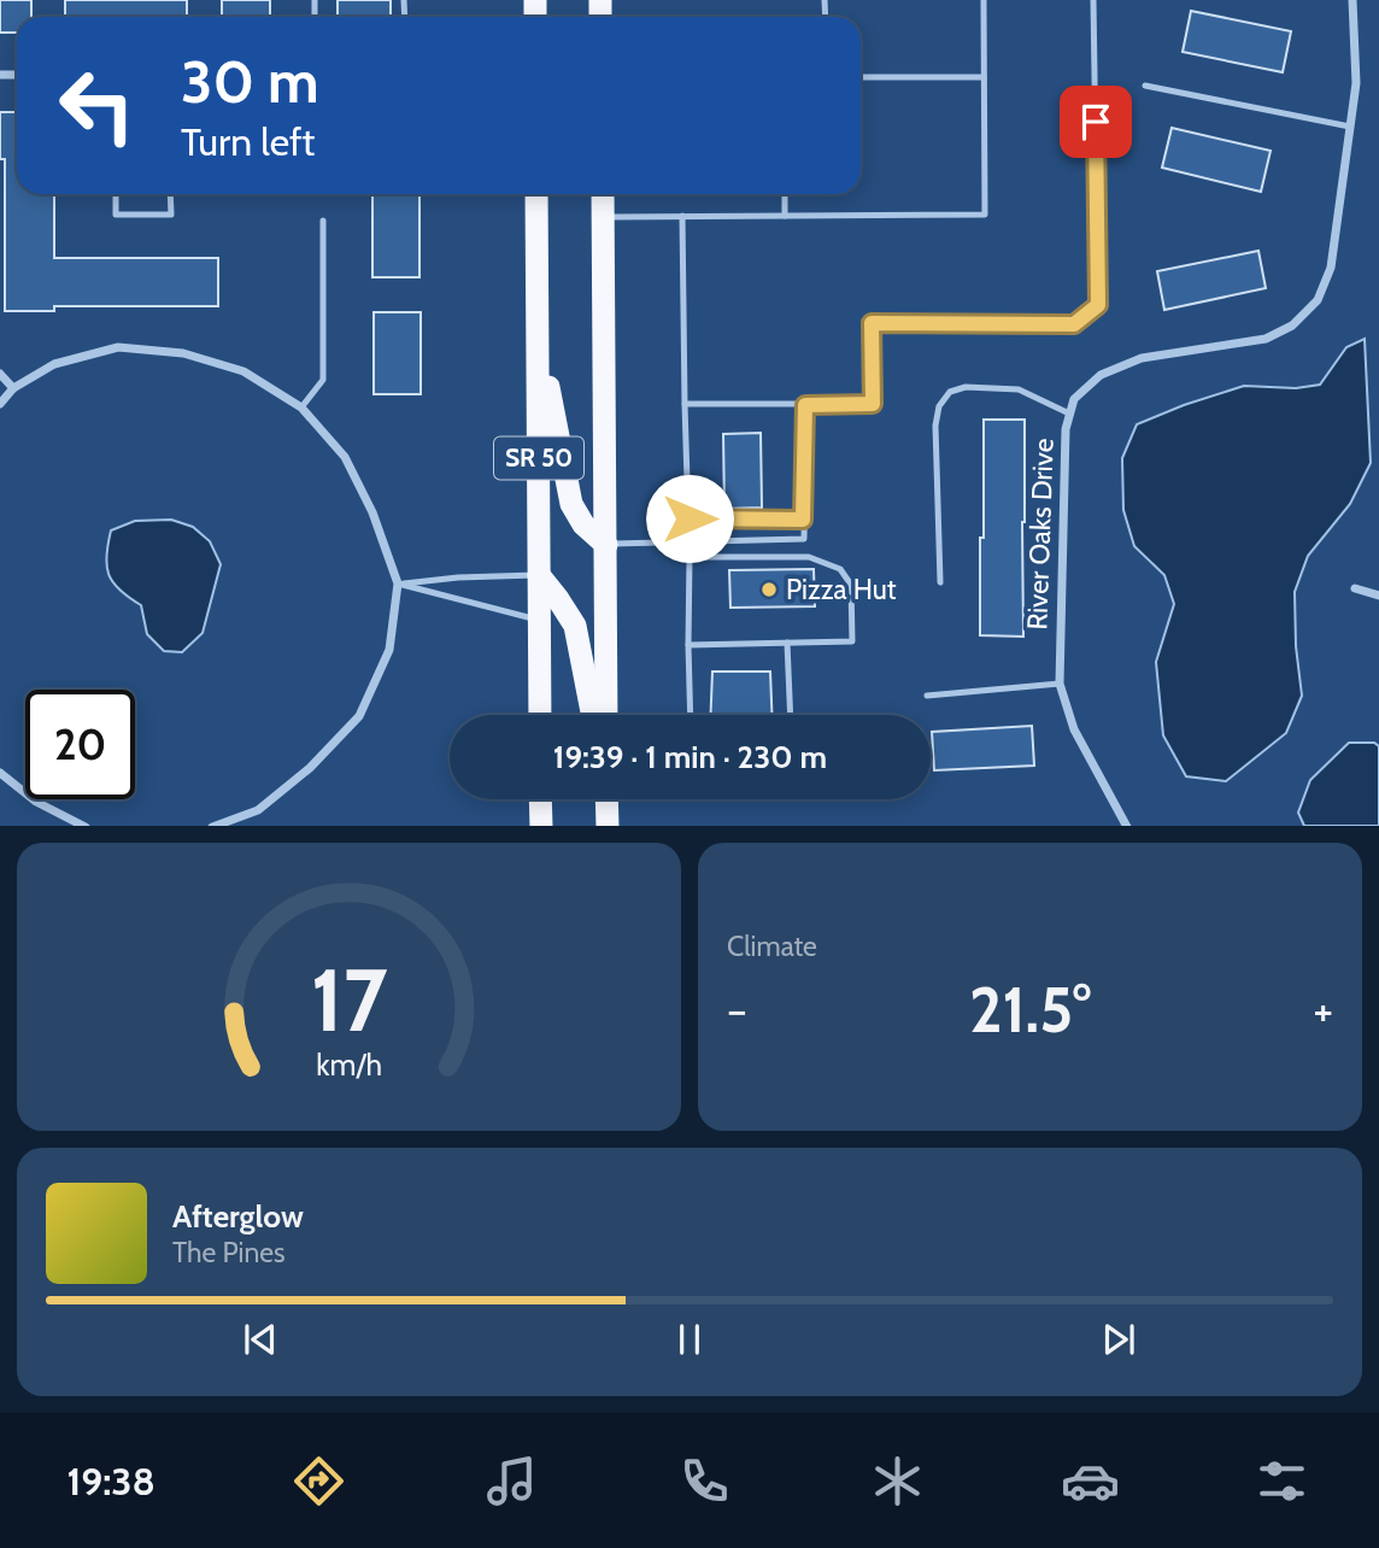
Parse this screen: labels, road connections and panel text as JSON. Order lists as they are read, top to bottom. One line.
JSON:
{"streets":{"highway":["SR 50"],"street":["River Oaks Drive"]},"places":["Pizza Hut"],"page":{"turn":["30 m","Turn left"],"limit":"20","trip":"19:39 · 1 min · 230 m","tile":"Climate","heat":["−","21.5°","+"],"song":["Afterglow","The Pines"],"tabs":"19:38","gauge":["17","km/h"]}}
